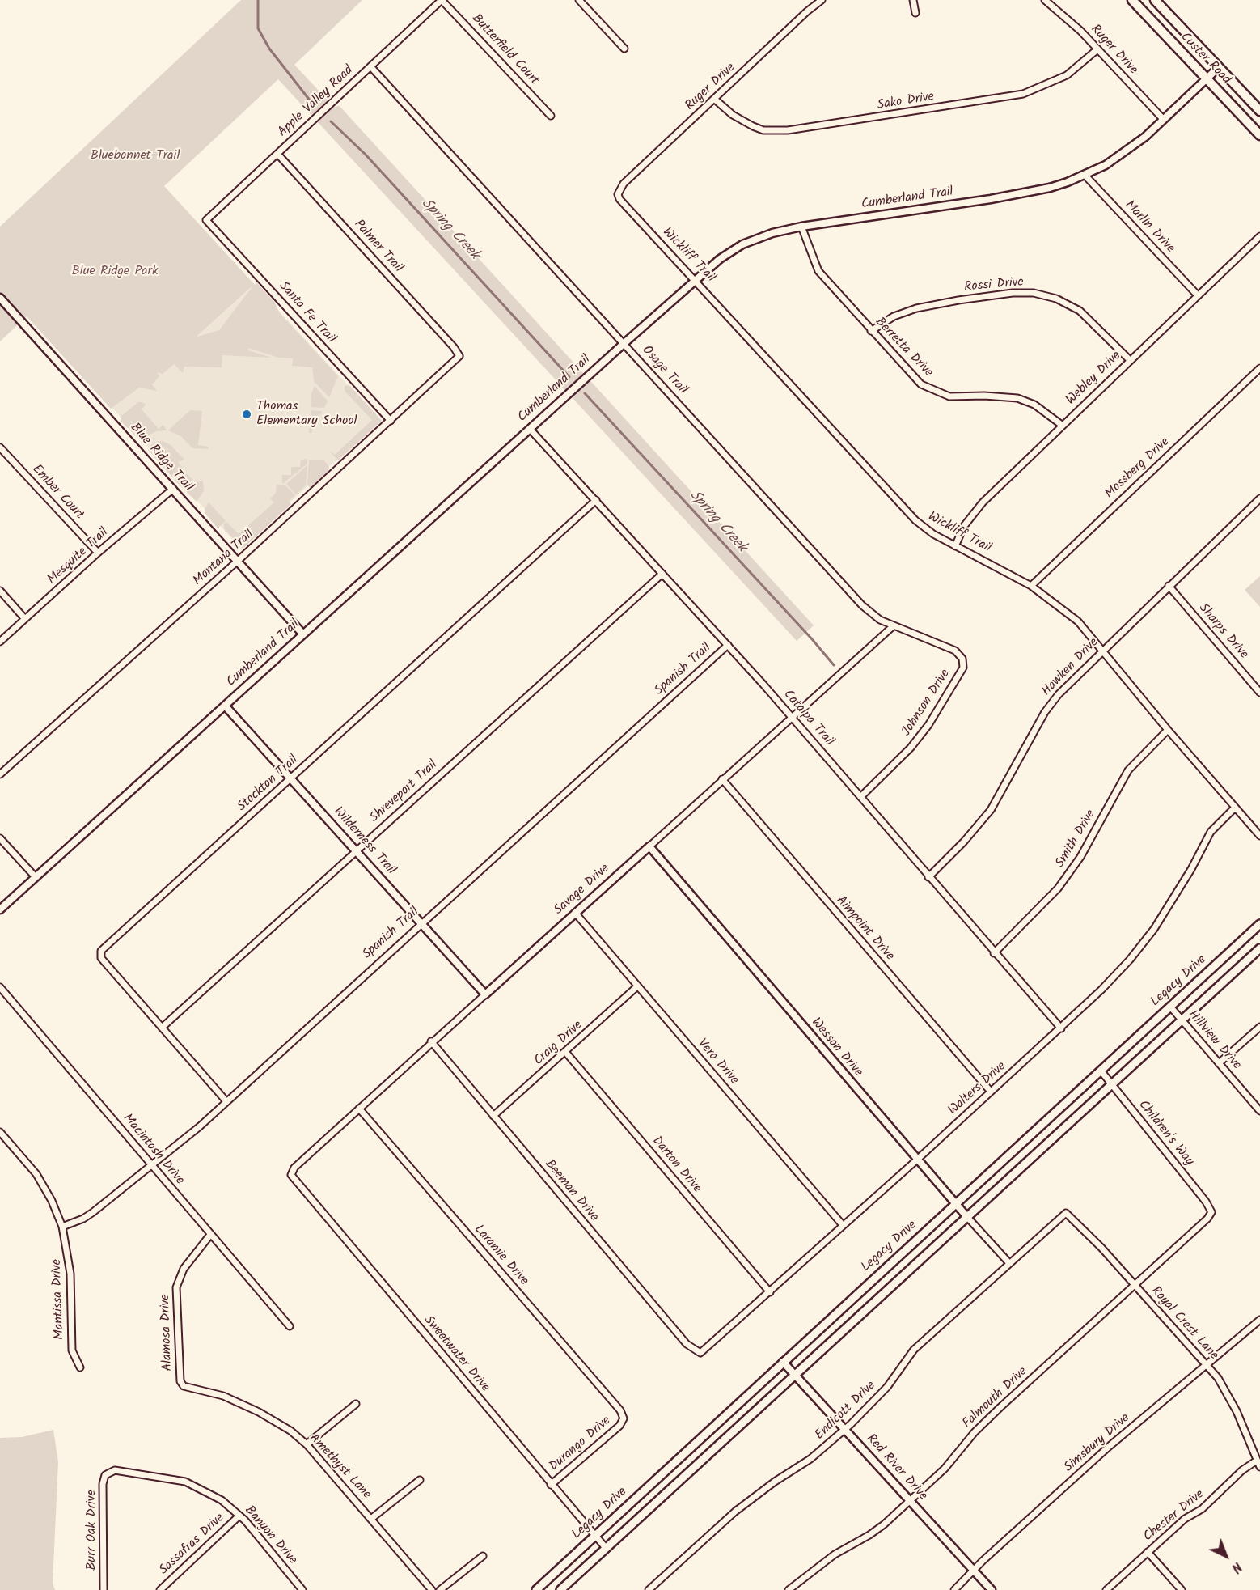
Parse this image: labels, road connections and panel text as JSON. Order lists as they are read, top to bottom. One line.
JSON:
{"streets":{"main road":["Custer Road","Legacy Drive"],"street":["Butterfield Court","Ruger Drive","Apple Valley Road","Sako Drive","Cumberland Trail","Marlin Drive","Palmer Trail","Wickliff Trail","Rossi Drive","Santa Fe Trail","Berretta Drive","Osage Trail","Webley Drive","Blue Ridge Trail","Mossberg Drive","Ember Court","Mesquite Trail","Montana Trail","Sharps Drive","Hawken Drive","Spanish Trail","Johnson Drive","Catalpa Trail","Stockton Trail","Shreveport Trail","Smith Drive","Wilderness Trail","Savage Drive","Aimpoint Drive","Hillview Drive","Craig Drive","Wesson Drive","Vero Drive","Walters Drive","Children's Way","Macintosh Drive","Darton Drive","Beeman Drive","Laramie Drive","Mantissa Drive","Royal Crest Lane","Alamosa Drive","Sweetwater Drive","Falmouth Drive","Endicott Drive","Simsbury Drive","Durango Drive","Amethyst Lane","Red River Drive","Chester Drive","Burr Oak Drive","Banyon Drive","Sassafras Drive"]},"crossings":[["Butterfield Court","Apple Valley Road"],["Ruger Drive","Sako Drive"],["Ruger Drive","Cumberland Trail"],["Ruger Drive","Wickliff Trail"],["Custer Road","Cumberland Trail"],["Apple Valley Road","Palmer Trail"],["Apple Valley Road","Santa Fe Trail"],["Apple Valley Road","Osage Trail"],["Cumberland Trail","Marlin Drive"],["Cumberland Trail","Wickliff Trail"],["Cumberland Trail","Berretta Drive"],["Cumberland Trail","Osage Trail"],["Cumberland Trail","Blue Ridge Trail"],["Cumberland Trail","Catalpa Trail"],["Cumberland Trail","Wilderness Trail"],["Marlin Drive","Webley Drive"],["Palmer Trail","Montana Trail"],["Wickliff Trail","Webley Drive"],["Wickliff Trail","Mossberg Drive"],["Wickliff Trail","Hawken Drive"],["Wickliff Trail","Smith Drive"],["Wickliff Trail","Walters Drive"],["Rossi Drive","Berretta Drive"],["Rossi Drive","Webley Drive"],["Santa Fe Trail","Montana Trail"],["Berretta Drive","Webley Drive"],["Osage Trail","Johnson Drive"],["Osage Trail","Savage Drive"],["Blue Ridge Trail","Mesquite Trail"],["Blue Ridge Trail","Montana Trail"],["Ember Court","Mesquite Trail"],["Sharps Drive","Hawken Drive"],["Hawken Drive","Catalpa Trail"],["Spanish Trail","Catalpa Trail"],["Spanish Trail","Stockton Trail"],["Spanish Trail","Wilderness Trail"],["Spanish Trail","Macintosh Drive"],["Spanish Trail","Mantissa Drive"],["Johnson Drive","Catalpa Trail"],["Catalpa Trail","Stockton Trail"],["Catalpa Trail","Shreveport Trail"],["Catalpa Trail","Smith Drive"],["Catalpa Trail","Savage Drive"],["Catalpa Trail","Walters Drive"],["Stockton Trail","Shreveport Trail"],["Stockton Trail","Wilderness Trail"],["Shreveport Trail","Wilderness Trail"],["Wilderness Trail","Savage Drive"],["Savage Drive","Aimpoint Drive"],["Savage Drive","Wesson Drive"],["Savage Drive","Vero Drive"],["Savage Drive","Beeman Drive"],["Savage Drive","Laramie Drive"],["Savage Drive","Sweetwater Drive"],["Aimpoint Drive","Walters Drive"],["Legacy Drive","Hillview Drive"],["Legacy Drive","Wesson Drive"],["Legacy Drive","Children's Way"],["Legacy Drive","Sweetwater Drive"],["Legacy Drive","Red River Drive"],["Craig Drive","Vero Drive"],["Craig Drive","Darton Drive"],["Craig Drive","Beeman Drive"],["Wesson Drive","Walters Drive"],["Wesson Drive","Endicott Drive"],["Vero Drive","Walters Drive"],["Walters Drive","Darton Drive"],["Walters Drive","Beeman Drive"],["Children's Way","Falmouth Drive"],["Macintosh Drive","Alamosa Drive"],["Laramie Drive","Durango Drive"],["Royal Crest Lane","Falmouth Drive"],["Royal Crest Lane","Endicott Drive"],["Royal Crest Lane","Simsbury Drive"],["Royal Crest Lane","Chester Drive"],["Alamosa Drive","Amethyst Lane"],["Sweetwater Drive","Durango Drive"],["Falmouth Drive","Red River Drive"],["Endicott Drive","Red River Drive"],["Simsbury Drive","Red River Drive"],["Burr Oak Drive","Banyon Drive"],["Banyon Drive","Sassafras Drive"]],"water":["Spring Creek"],"parks":["Bluebonnet Trail","Blue Ridge Park"],"places":["Thomas Elementary School"],"north":"bottom right"}
